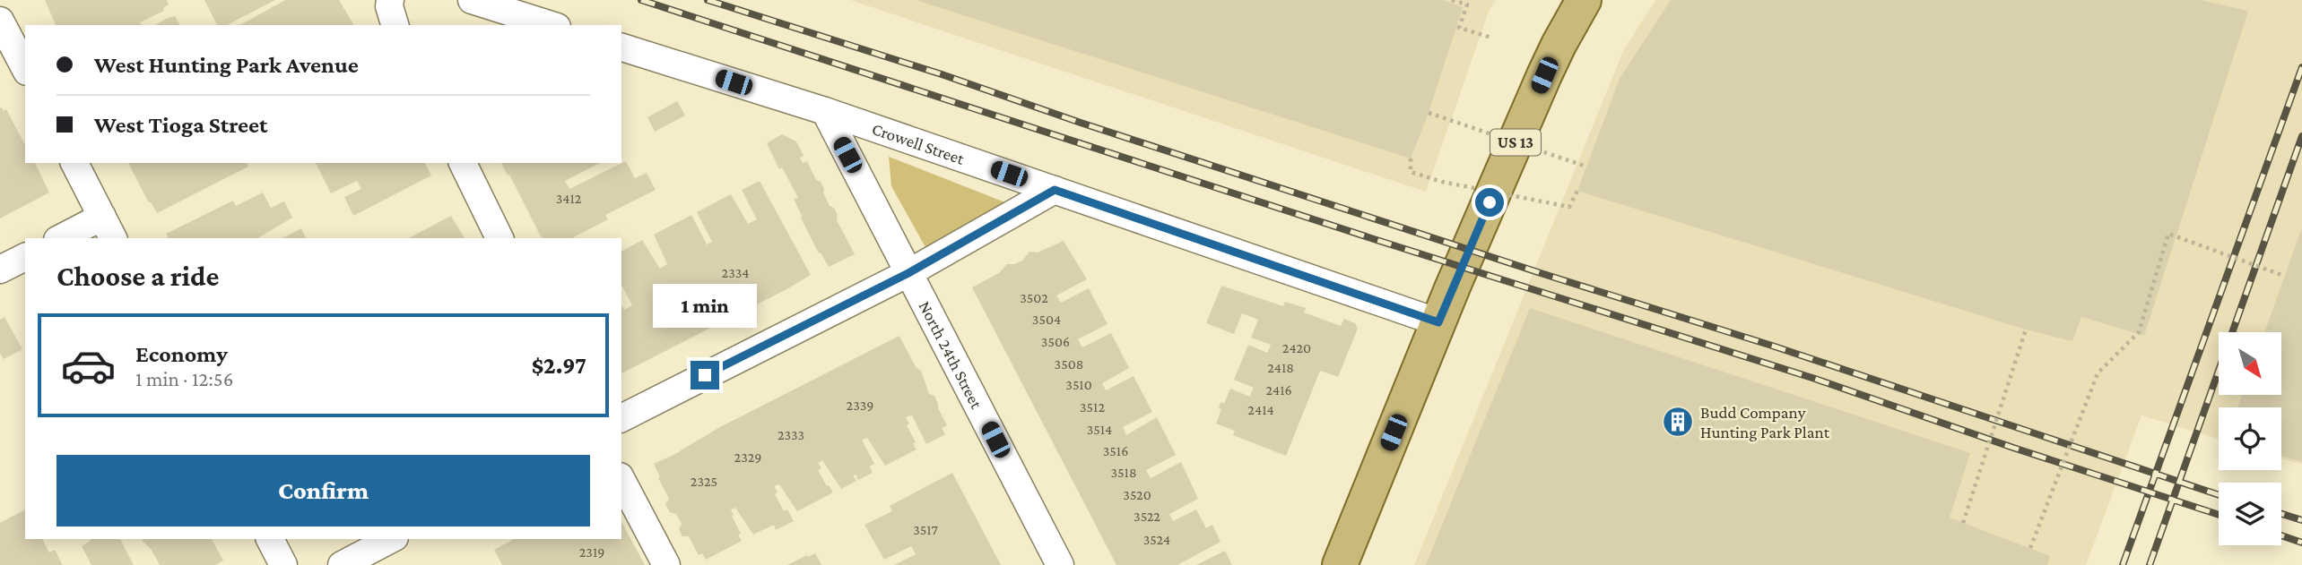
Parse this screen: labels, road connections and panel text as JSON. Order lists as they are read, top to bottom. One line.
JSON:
{"streets":{"main road":["US 13"],"street":["Crowell Street","North 24th Street"]},"crossings":[["Crowell Street","US 13"],["Crowell Street","North 24th Street"]],"places":{"building":["Budd Company Hunting Park Plant"]},"house_numbers":["3412","2334","3502","3504","3506","2420","3508","2418","3510","2416","2339","3512","2414","3514","2333","3516","2329","3518","2325","3520","3522","3517","3524","2319"],"north":"bottom right","page":{"banner":["West Hunting Park Avenue","West Tioga Street"],"heading":"Choose a ride","bubble":"1 min","list":[{"name":"Economy","note":"1 min · 12:56","value":"$2.97"}],"buttons":"Confirm"}}
